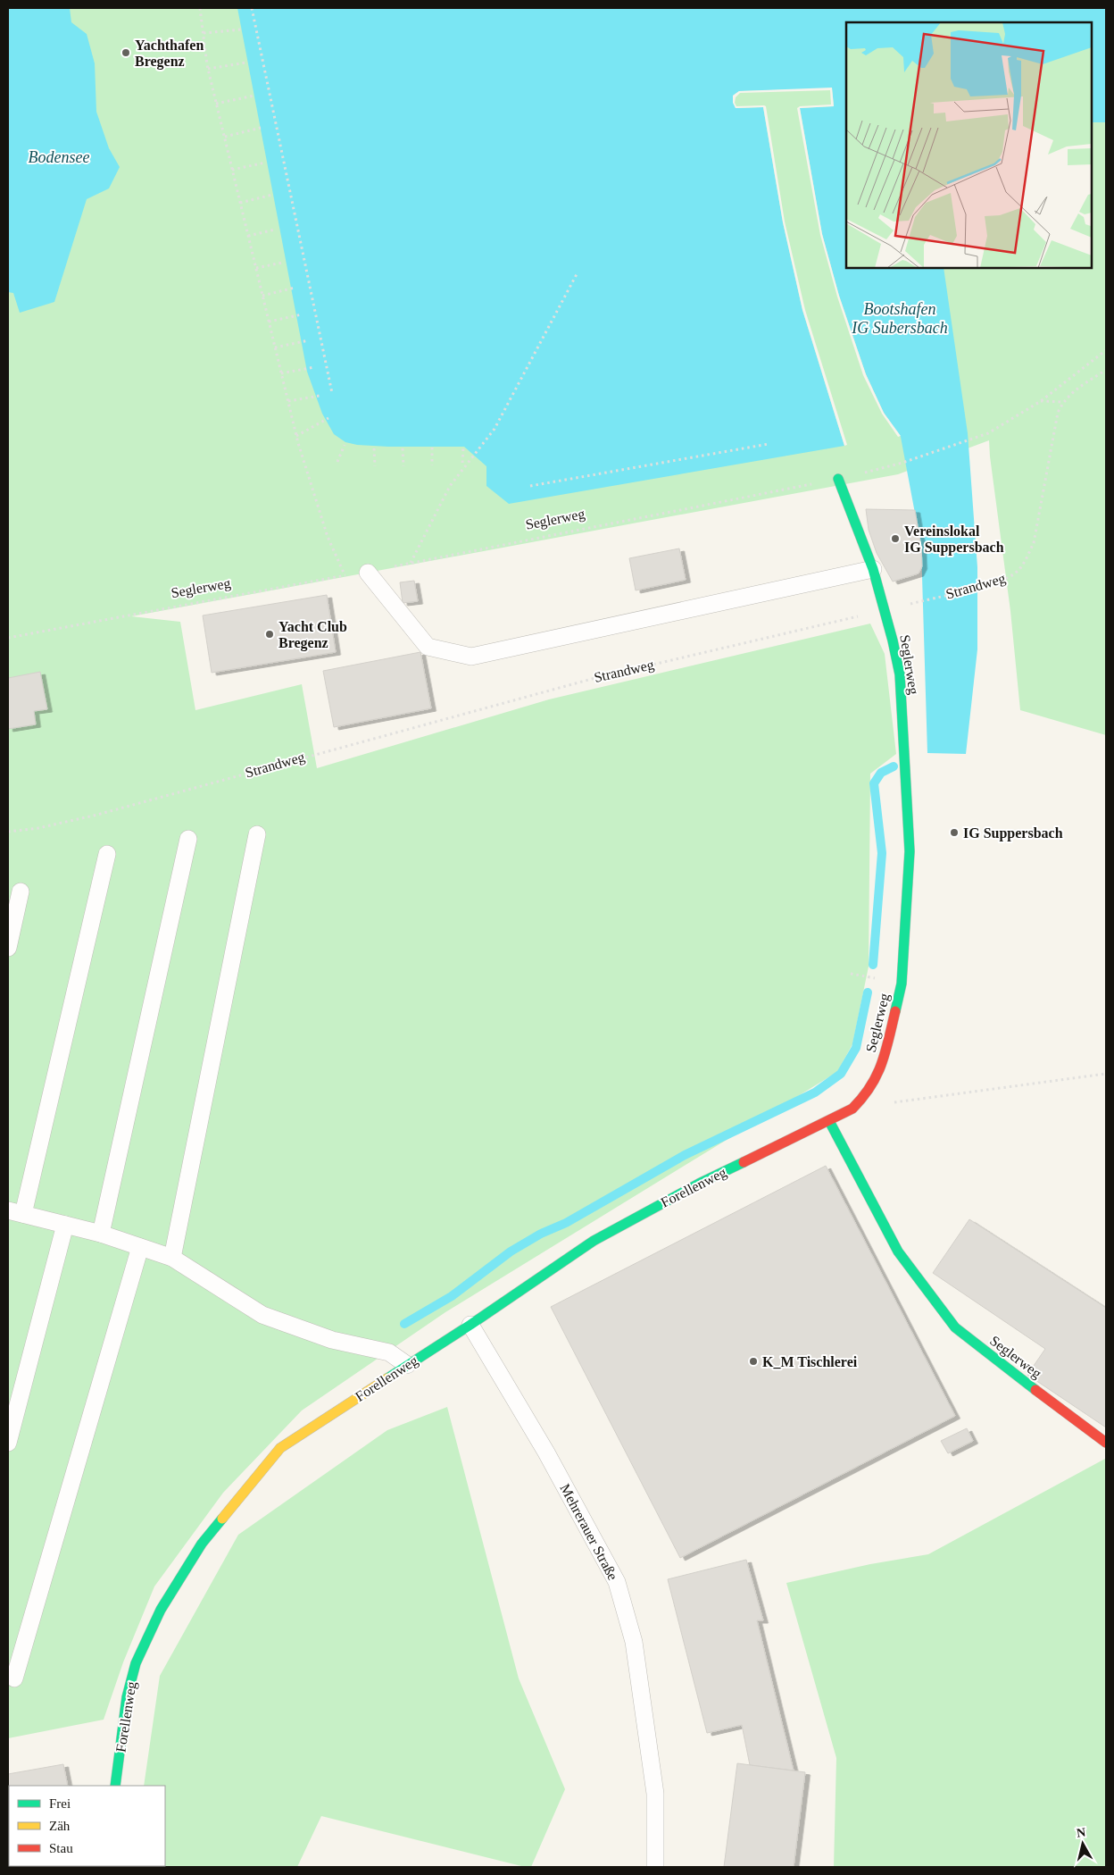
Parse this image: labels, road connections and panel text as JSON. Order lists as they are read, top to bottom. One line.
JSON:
{"streets":{"street":["Seglerweg","Forellenweg"],"lane":["Mehrerauer Straße"],"path":["Strandweg"]},"crossings":[["Seglerweg","Strandweg"],["Seglerweg","Forellenweg"],["Forellenweg","Mehrerauer Straße"]],"water":["Bodensee","Bootshafen IG Subersbach"],"places":["Yachthafen Bregenz","Vereinslokal IG Suppersbach","Yacht Club Bregenz","IG Suppersbach","K_M Tischlerei"],"legend":["Frei","Zäh","Stau"],"north":"top"}
